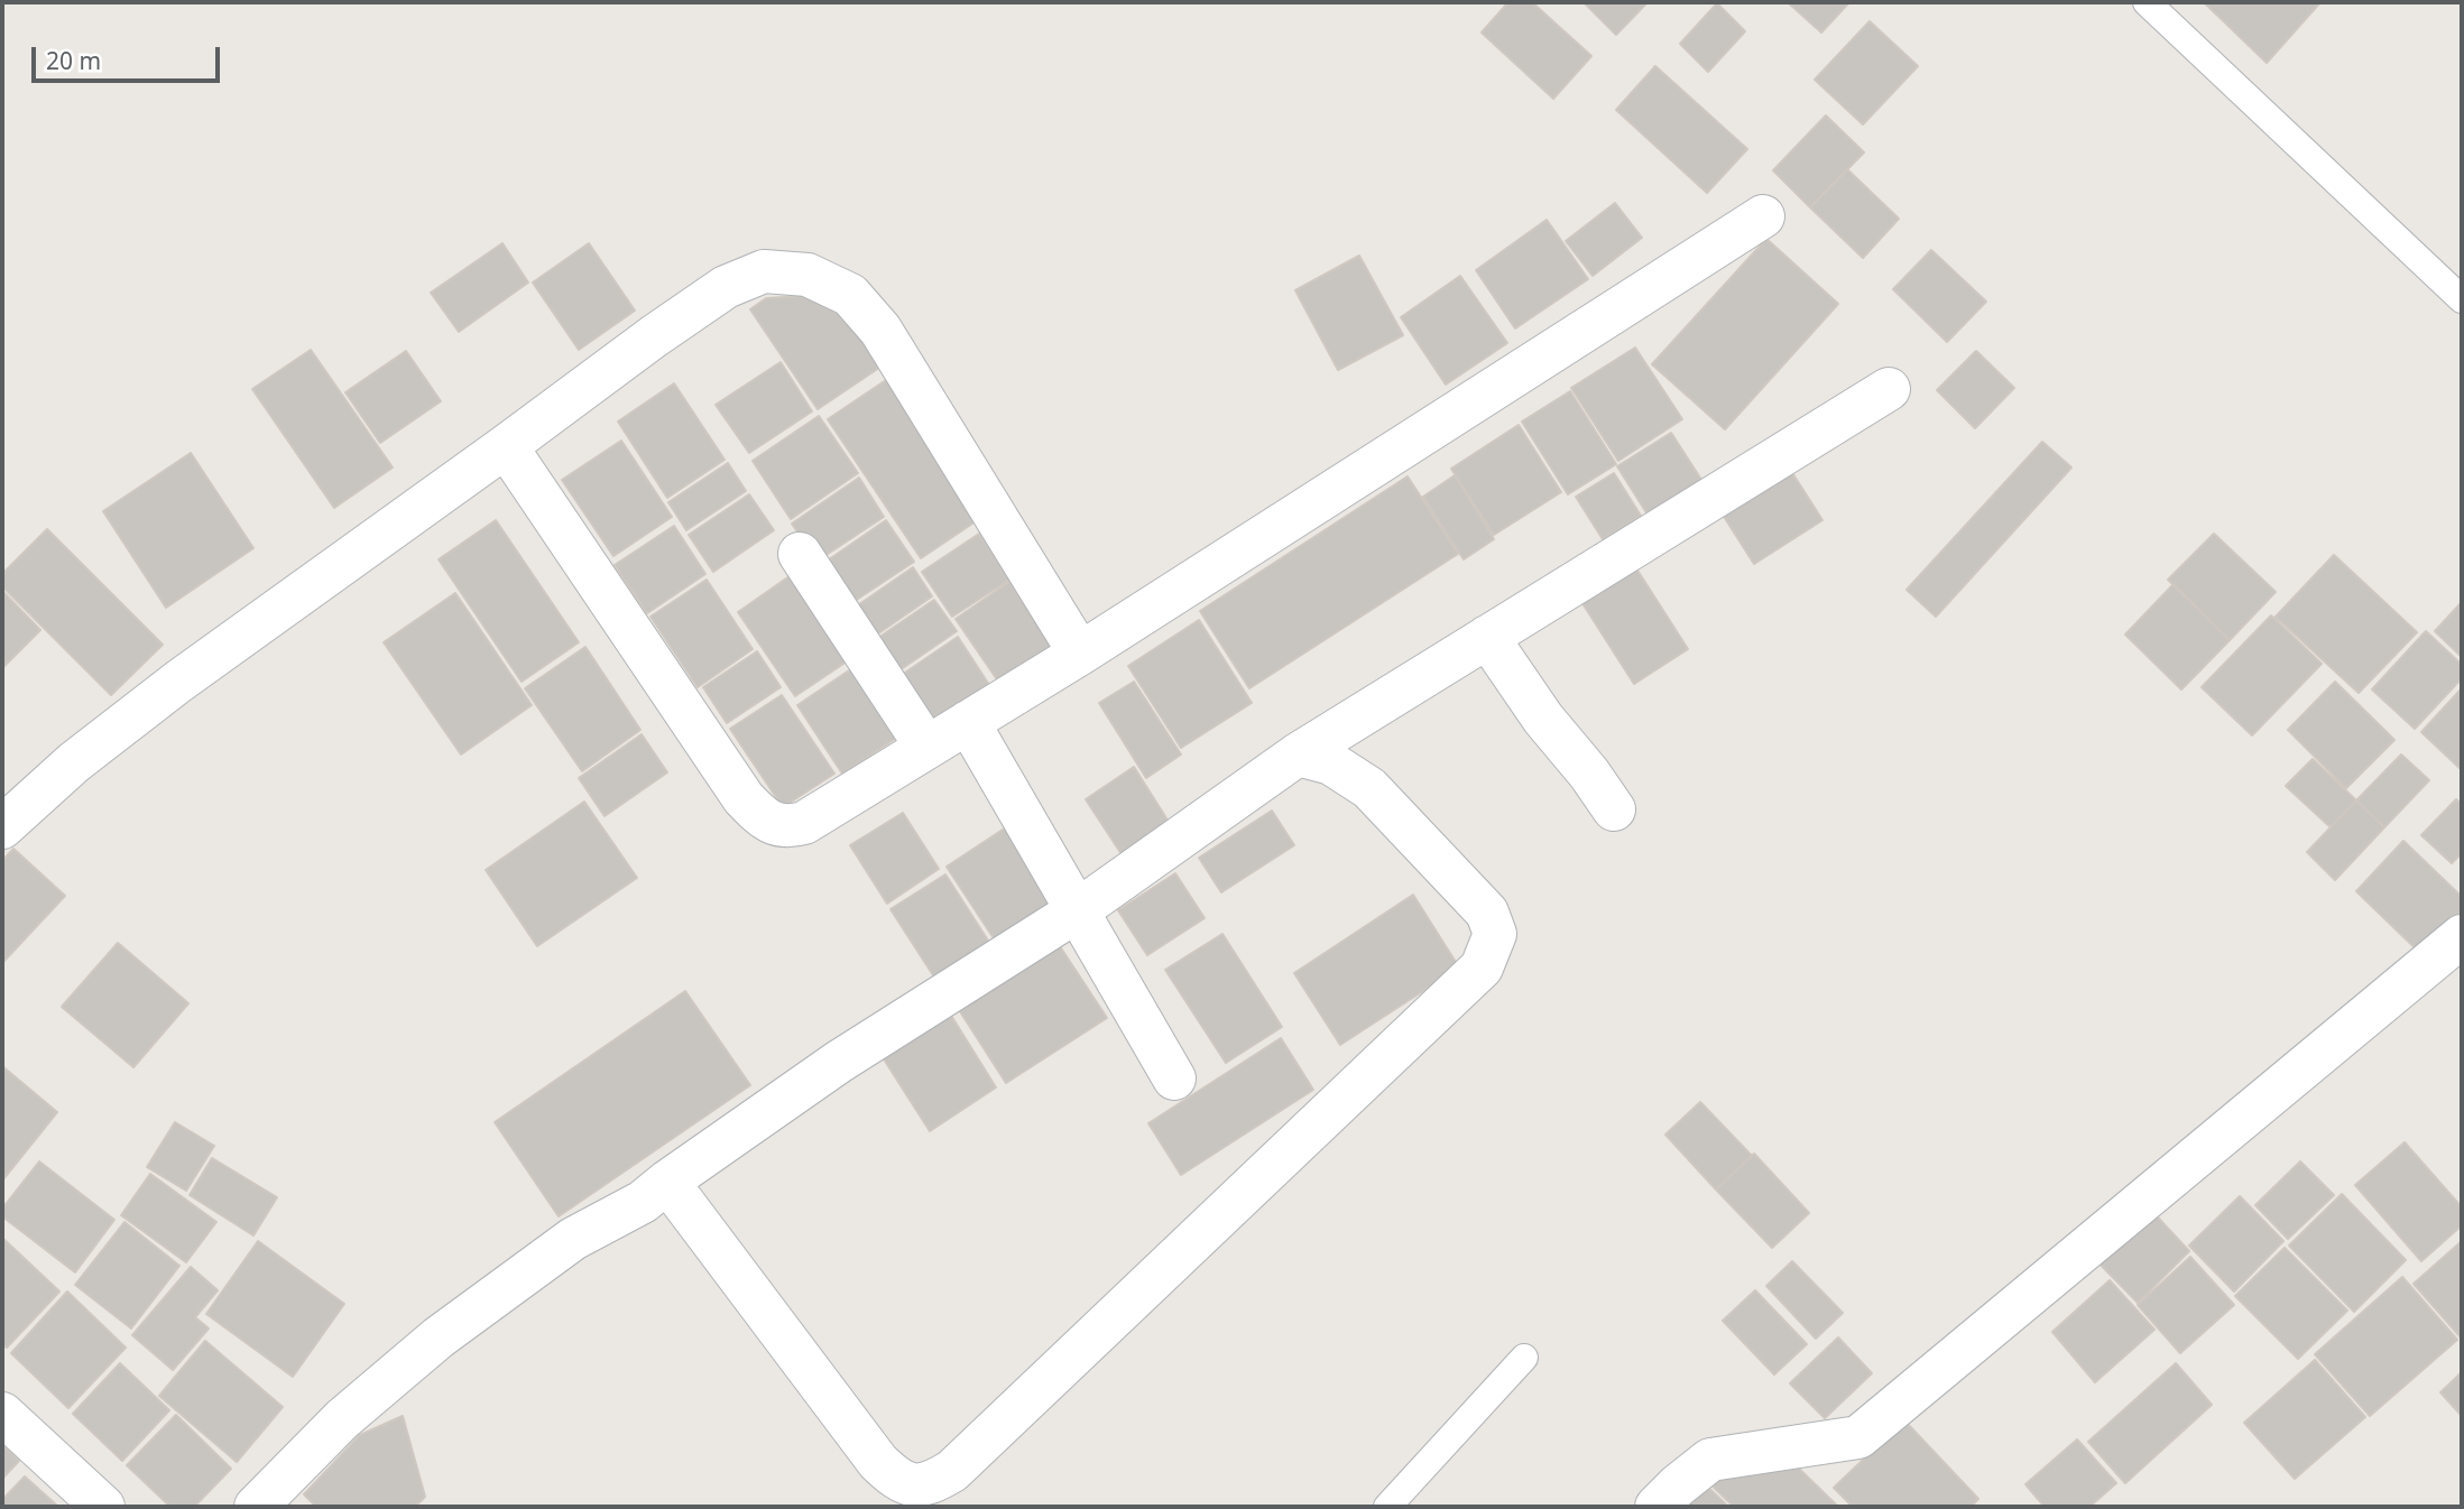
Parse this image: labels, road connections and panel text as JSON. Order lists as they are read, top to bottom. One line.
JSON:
{"scale_bar":"20 m"}
